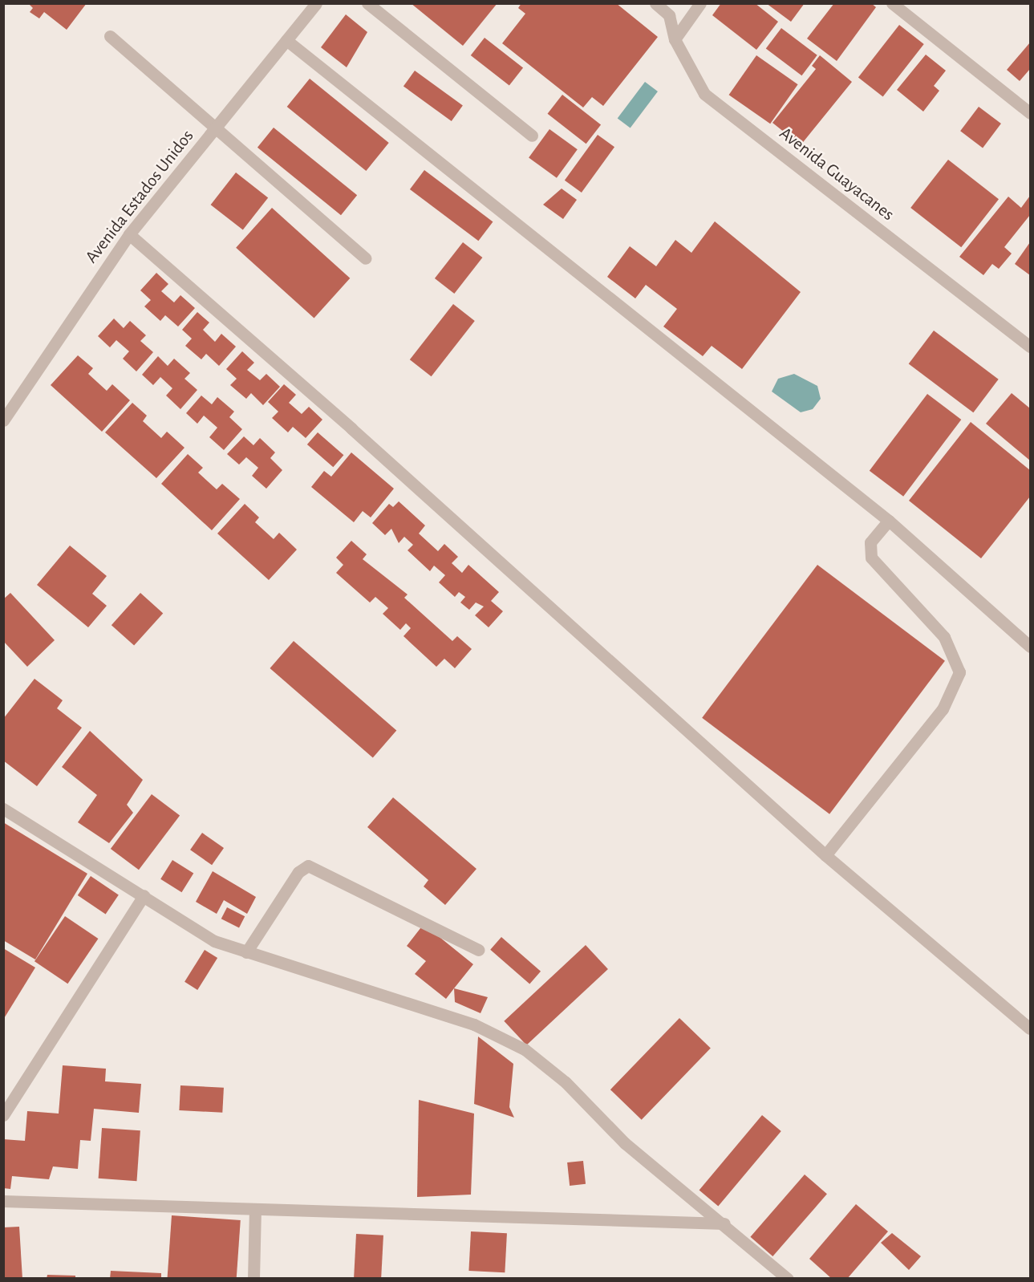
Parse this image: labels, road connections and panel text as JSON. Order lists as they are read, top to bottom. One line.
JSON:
{"streets":{"street":["Avenida Guayacanes","Avenida Estados Unidos"]}}
